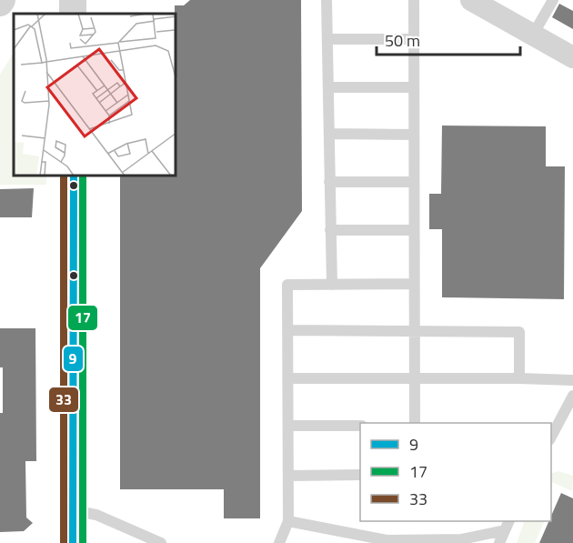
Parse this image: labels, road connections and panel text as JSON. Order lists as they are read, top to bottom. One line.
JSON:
{"lines":["transit line 9","transit line 17","transit line 33"],"legend":["9","17","33"],"scale_bar":"50 m"}
